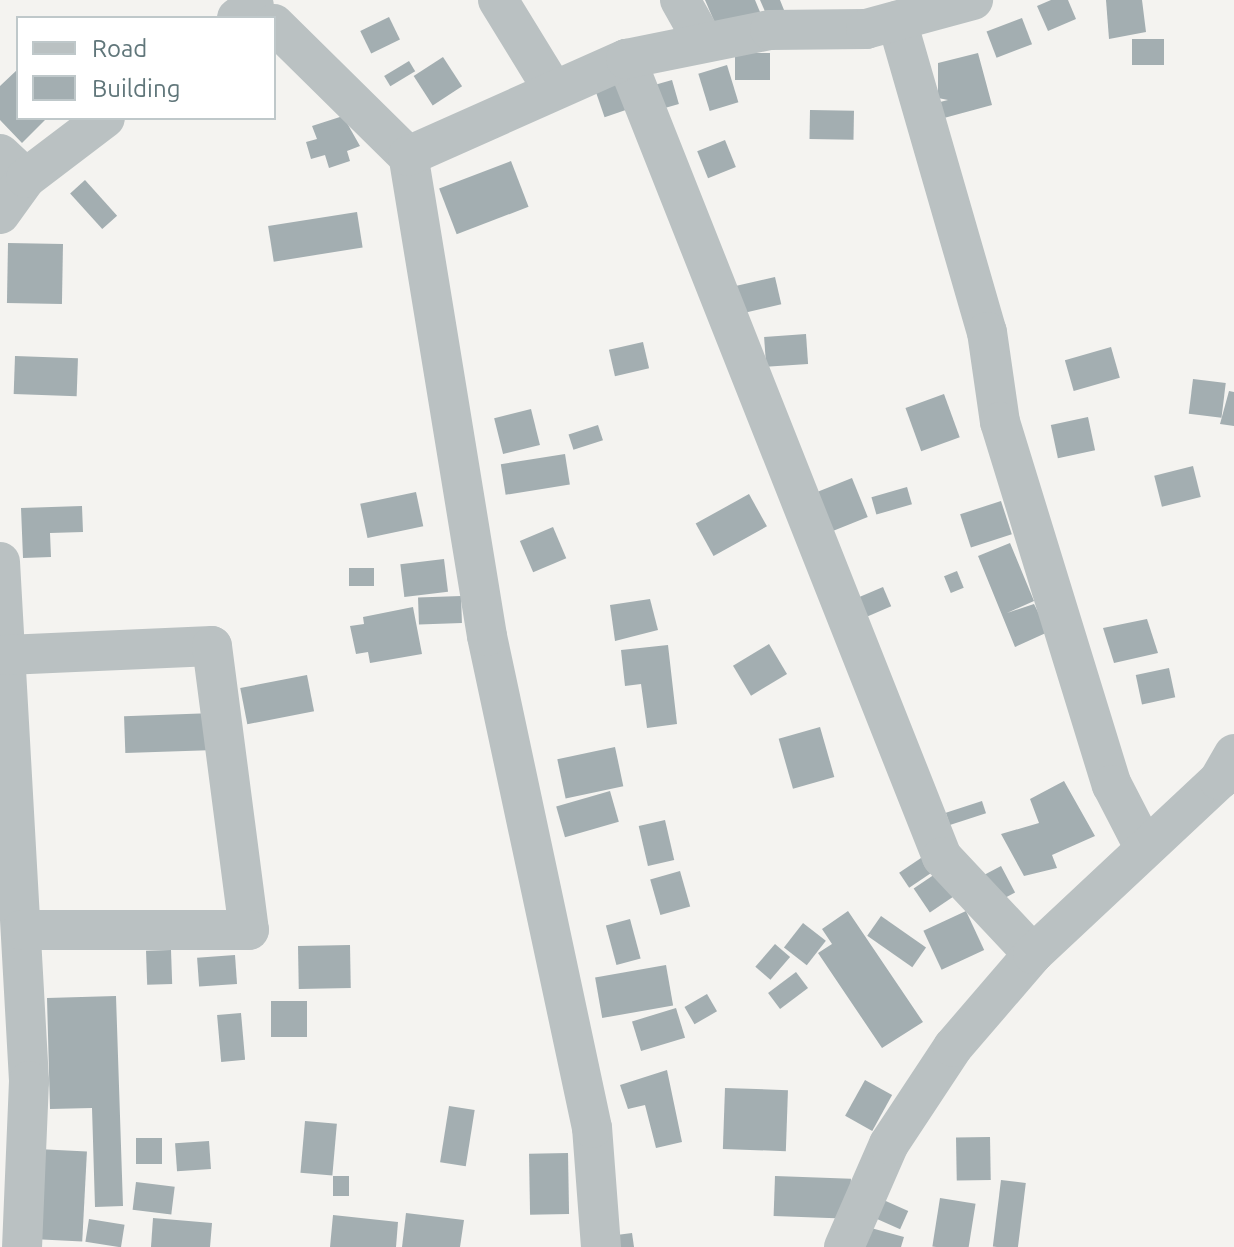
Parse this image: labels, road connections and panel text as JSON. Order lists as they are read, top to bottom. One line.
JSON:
{"legend":["Road","Building"]}
